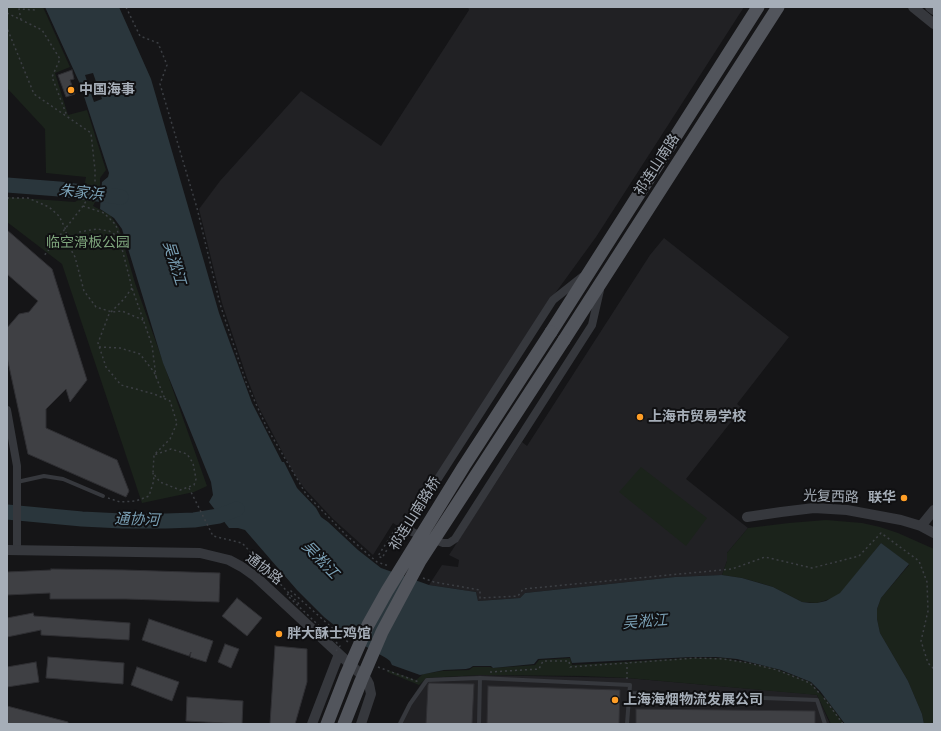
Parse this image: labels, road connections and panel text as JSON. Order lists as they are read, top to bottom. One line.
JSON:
{"streets":{"main road":["祁连山南路","祁连山南路桥"],"street":["光复西路","通协路"]},"crossings":[["祁连山南路","祁连山南路桥"]],"water":["朱家浜","吴淞江","通协河"],"parks":["临空滑板公园"],"places":["中国海事","上海市贸易学校","联华","胖大酥士鸡馆","上海海烟物流发展公司"]}
